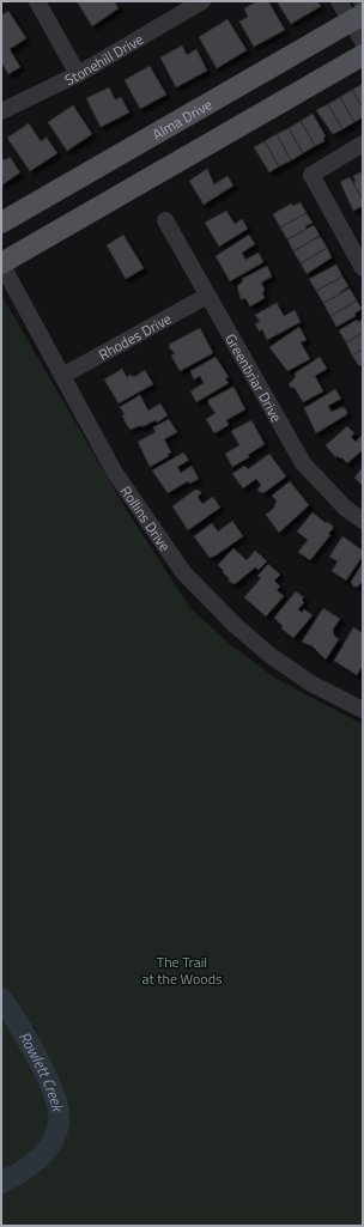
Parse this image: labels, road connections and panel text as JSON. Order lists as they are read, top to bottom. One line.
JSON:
{"streets":{"main road":["Alma Drive"],"street":["Stonehill Drive","Rhodes Drive","Greenbriar Drive","Rollins Drive"]},"crossings":[["Rhodes Drive","Greenbriar Drive"],["Rhodes Drive","Rollins Drive"]],"water":["Rowlett Creek"],"parks":["The Trail at the Woods"]}
